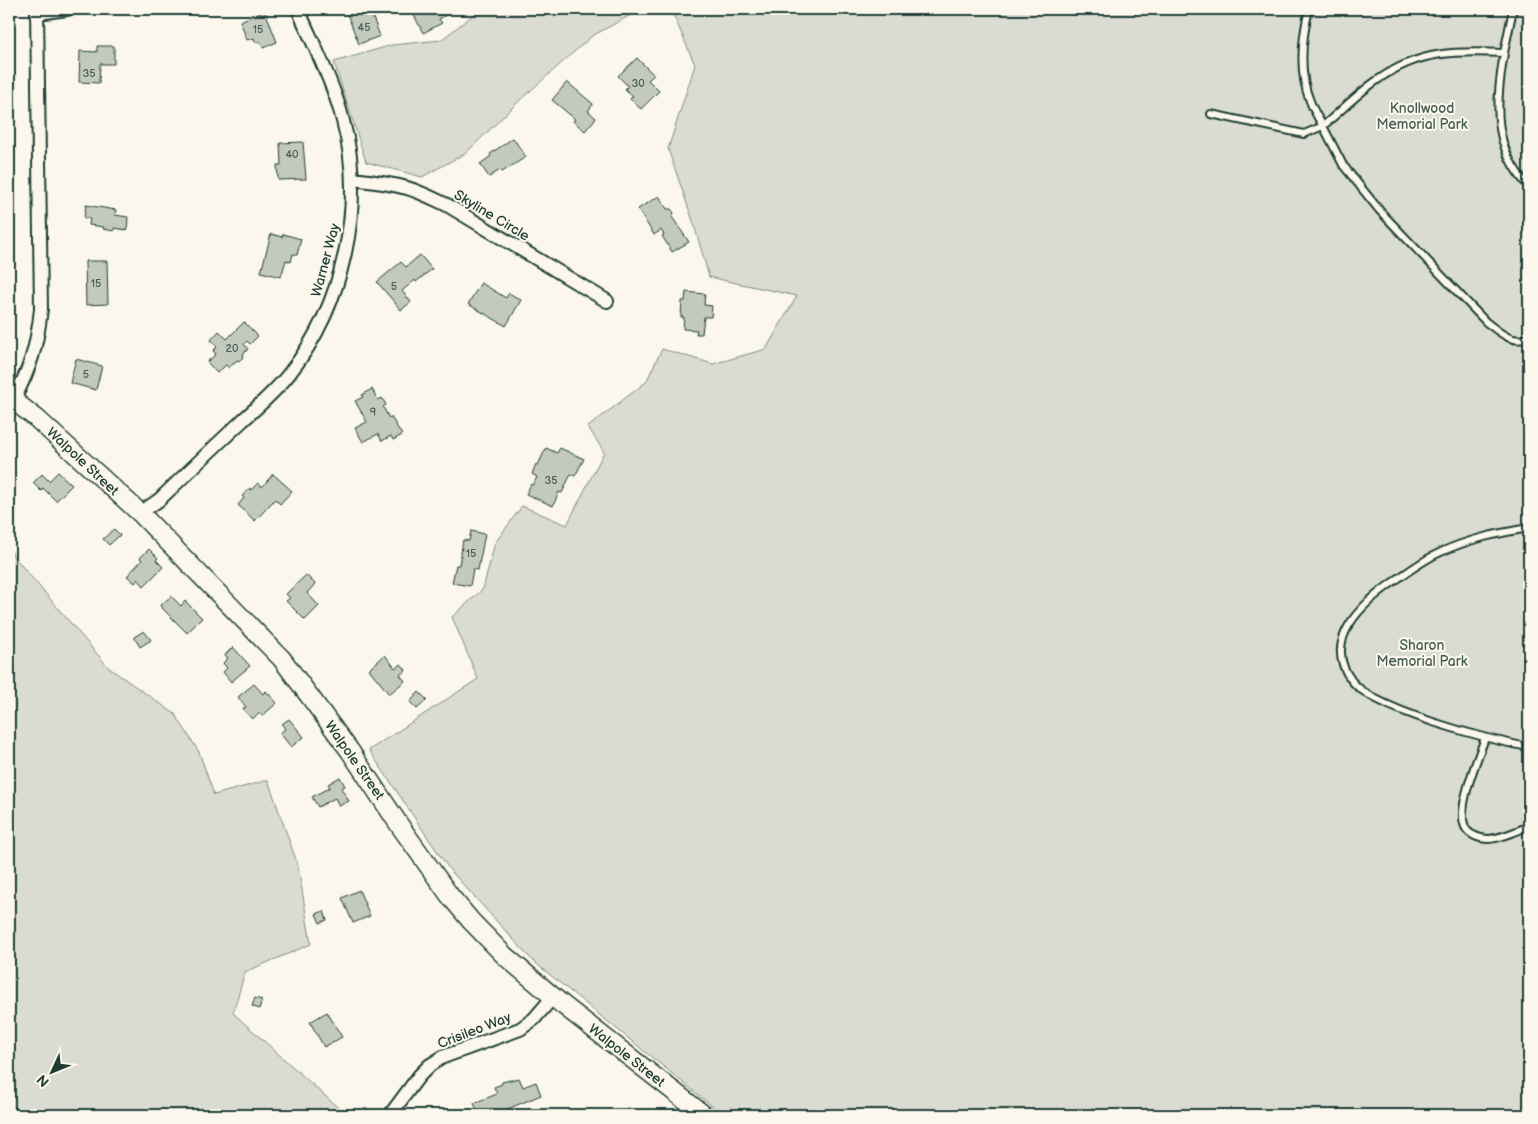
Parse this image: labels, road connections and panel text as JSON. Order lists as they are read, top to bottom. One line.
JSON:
{"streets":{"main road":["Walpole Street"],"street":["Skyline Circle","Warner Way","Crisileo Way"]},"crossings":[["Skyline Circle","Warner Way"],["Warner Way","Walpole Street"],["Walpole Street","Crisileo Way"]],"parks":["Knollwood Memorial Park","Sharon Memorial Park"],"house_numbers":["45","15","35","30","40","15","5","20","5","9","35","15"],"north":"bottom left"}
